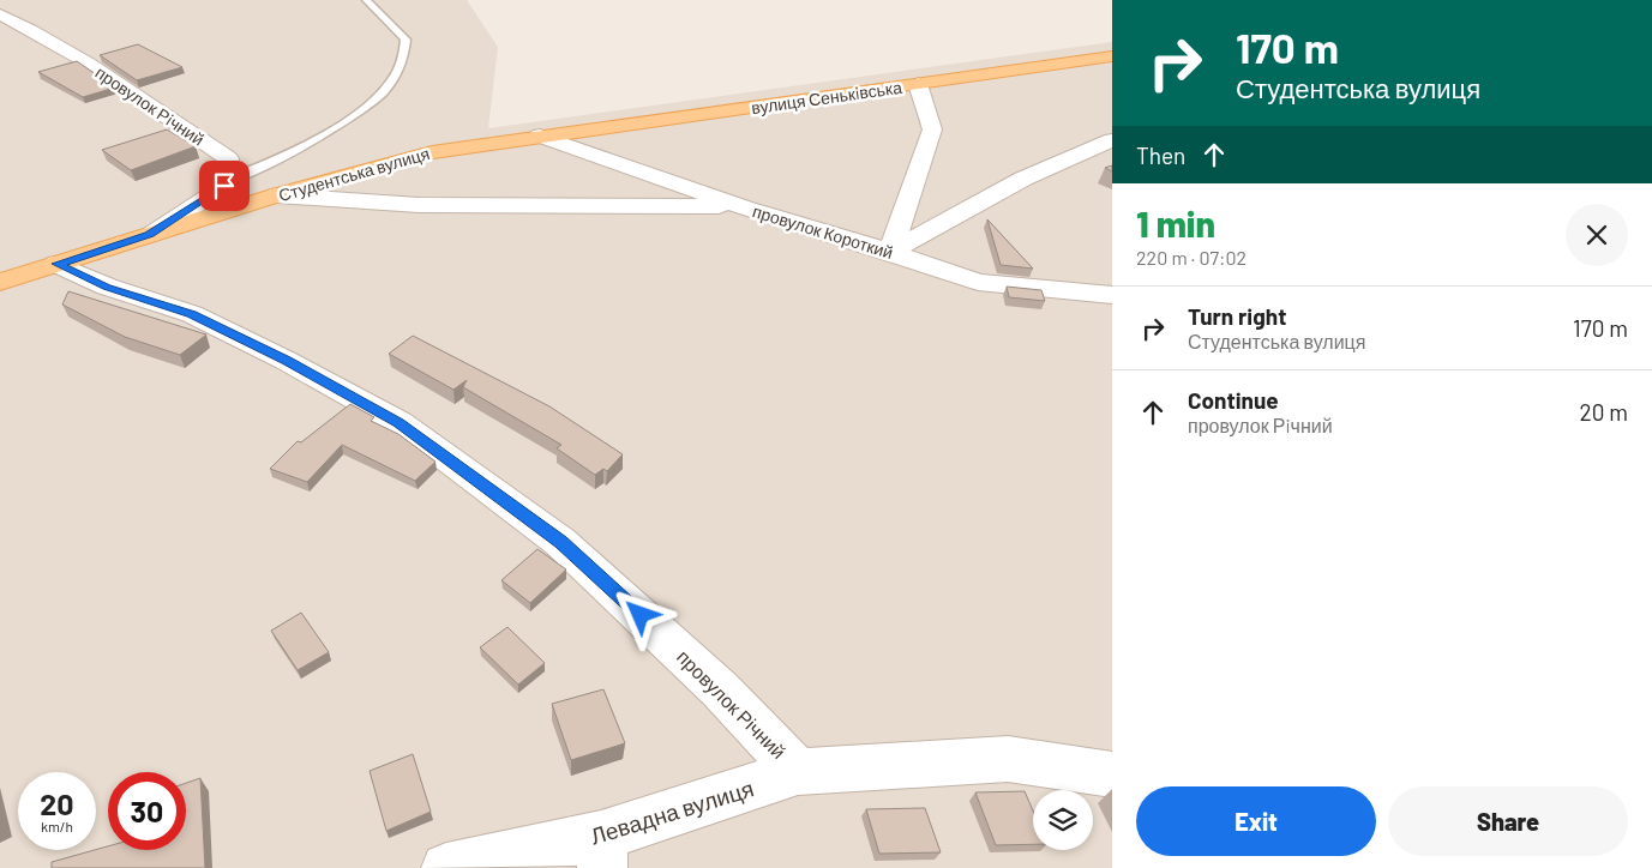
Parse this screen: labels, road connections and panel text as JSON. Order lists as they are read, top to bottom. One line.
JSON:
{"streets":{"main road":["вулиця Сенькiвська","Студентська вулиця"],"street":["провулок Рiчний","провулок Короткий","провулок Річний","Левадна вулиця"]},"crossings":[["вулиця Сенькiвська","Студентська вулиця"],["вулиця Сенькiвська","провулок Короткий"],["Студентська вулиця","провулок Короткий"],["Студентська вулиця","провулок Річний"],["провулок Річний","Левадна вулиця"]],"page":{"turn":["170 m","Студентська вулиця"],"then":"Then","heading":["1 min","220 m · 07:02"],"list":[{"name":"Turn right","note":"Студентська вулиця","value":"170 m"},{"name":"Continue","note":"провулок Рiчний","value":"20 m"}],"speed":"20 km/h","limit":"30","buttons":["Exit","Share"]}}
